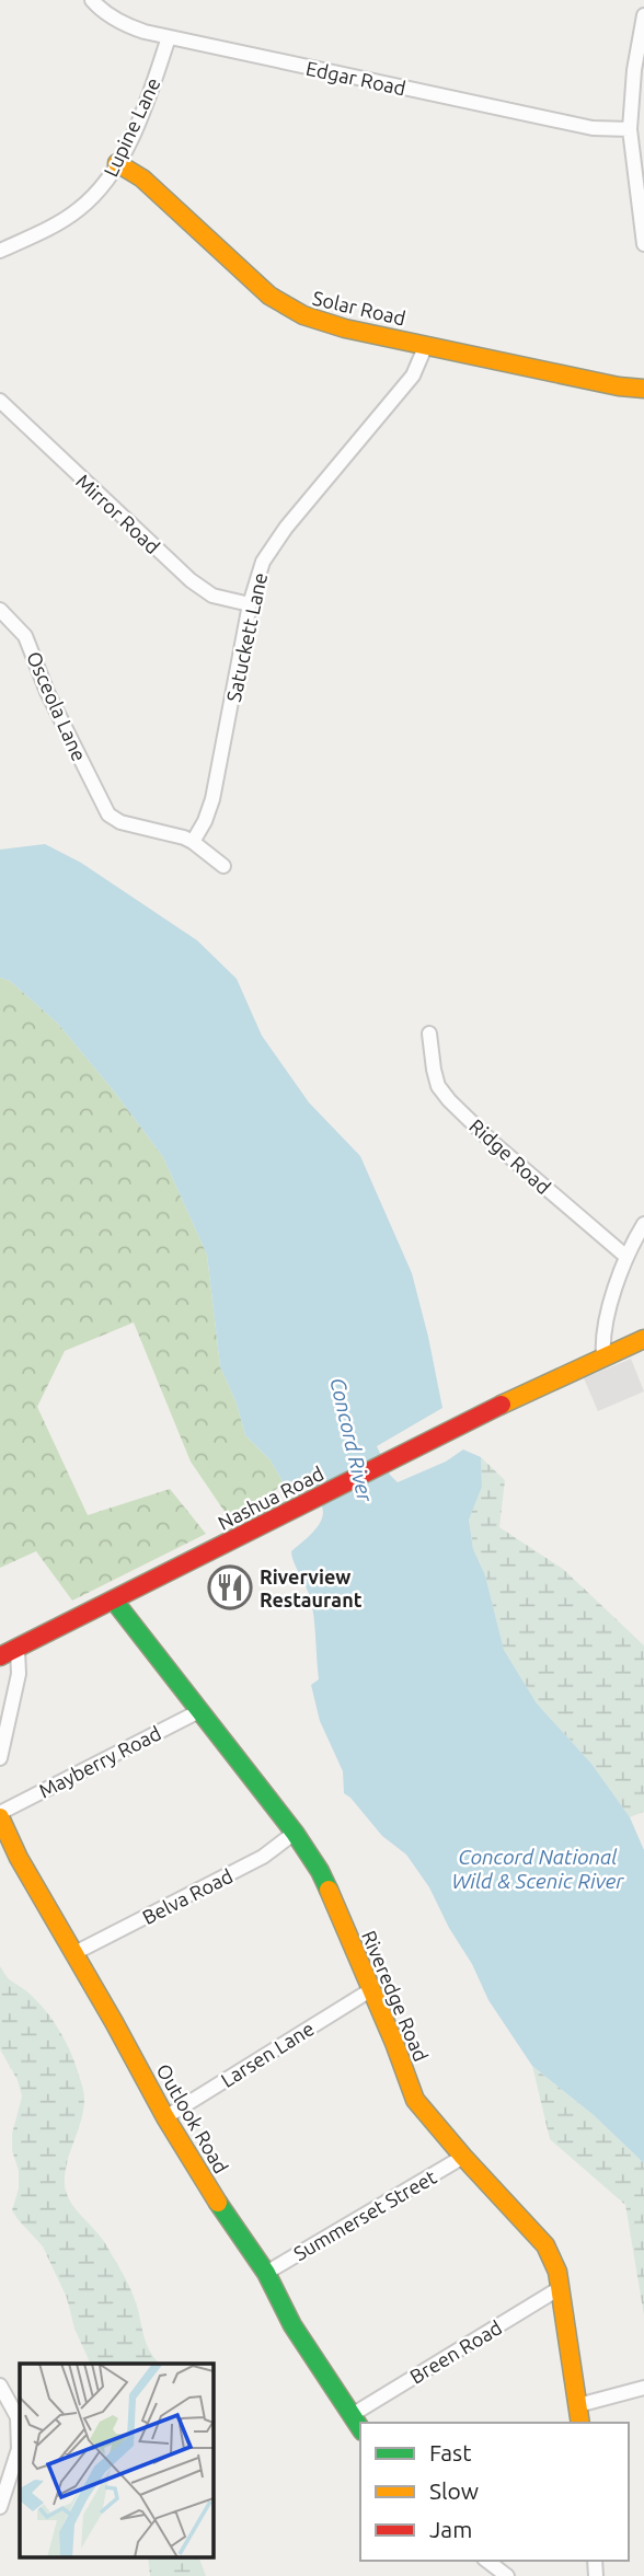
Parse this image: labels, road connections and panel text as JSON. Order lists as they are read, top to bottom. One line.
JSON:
{"streets":{"street":["Edgar Road","Lupine Lane","Solar Road","Mirror Road","Satuckett Lane","Osceola Lane","Ridge Road","Nashua Road","Mayberry Road","Belva Road","Riveredge Road","Larsen Lane","Outlook Road","Summerset Street","Breen Road"]},"crossings":[["Edgar Road","Lupine Lane"],["Lupine Lane","Solar Road"],["Solar Road","Satuckett Lane"],["Mirror Road","Satuckett Lane"],["Satuckett Lane","Osceola Lane"],["Nashua Road","Riveredge Road"],["Mayberry Road","Riveredge Road"],["Mayberry Road","Outlook Road"],["Belva Road","Riveredge Road"],["Belva Road","Outlook Road"],["Riveredge Road","Larsen Lane"],["Riveredge Road","Summerset Street"],["Riveredge Road","Breen Road"],["Larsen Lane","Outlook Road"],["Outlook Road","Summerset Street"],["Outlook Road","Breen Road"]],"water":["Concord River","Concord National Wild & Scenic River"],"places":{"restaurant":["Riverview Restaurant"]},"legend":["Fast","Slow","Jam"]}
